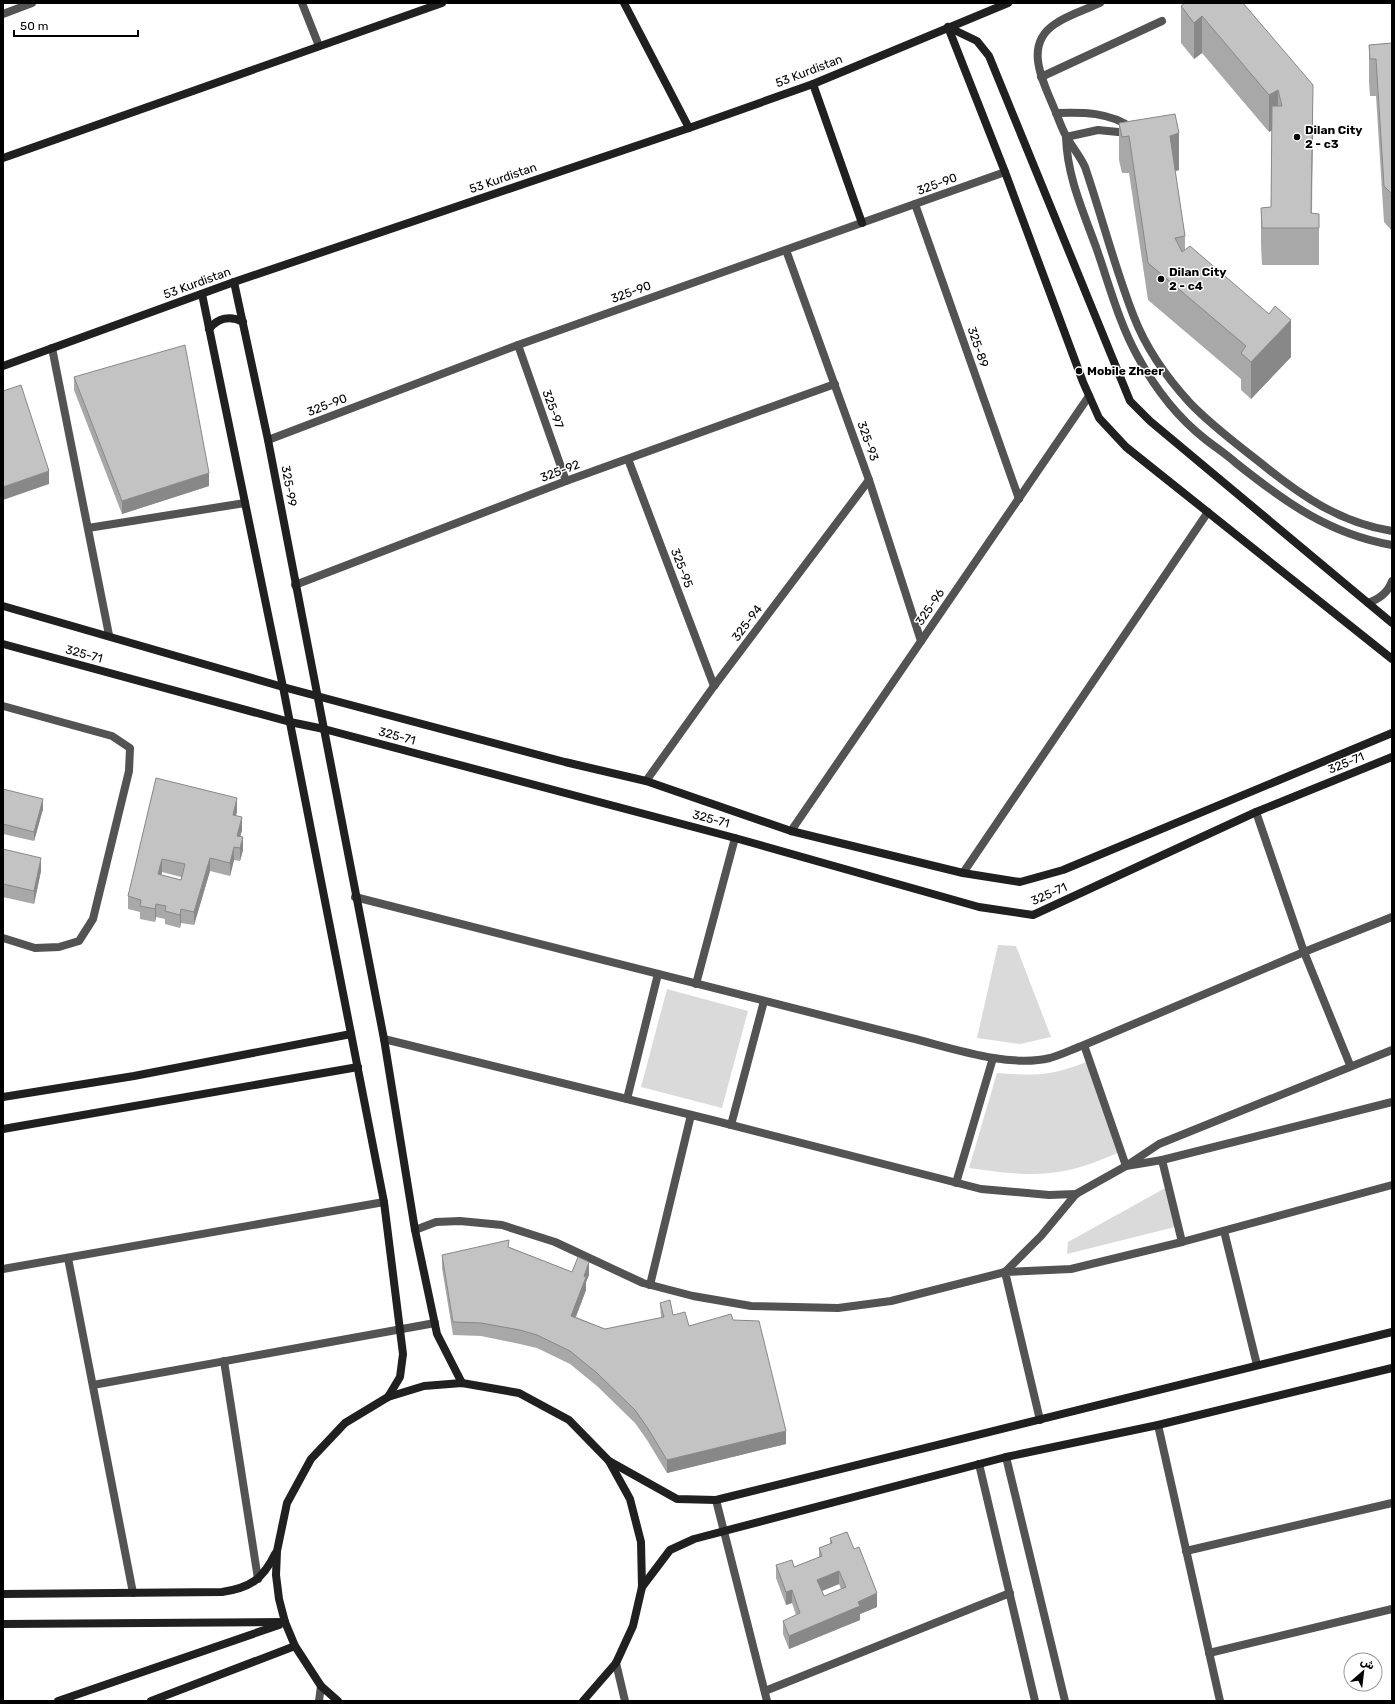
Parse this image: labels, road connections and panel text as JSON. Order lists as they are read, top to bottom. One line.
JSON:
{"streets":{"street":["53 Kurdistan","325-90","325-89","325-97","325-93","325-92","325-99","325-95","325-96","325-94","325-71"]},"crossings":[["53 Kurdistan","325-99"],["325-90","325-89"],["325-90","325-97"],["325-90","325-93"],["325-90","325-99"],["325-89","325-96"],["325-97","325-92"],["325-93","325-92"],["325-93","325-96"],["325-93","325-94"],["325-92","325-99"],["325-92","325-95"],["325-99","325-71"],["325-95","325-94"],["325-96","325-71"],["325-94","325-71"]],"places":["Dilan City 2 - c3","Dilan City 2 - c4","Mobile Zheer"],"scale_bar":"50 m","north":"top right"}
